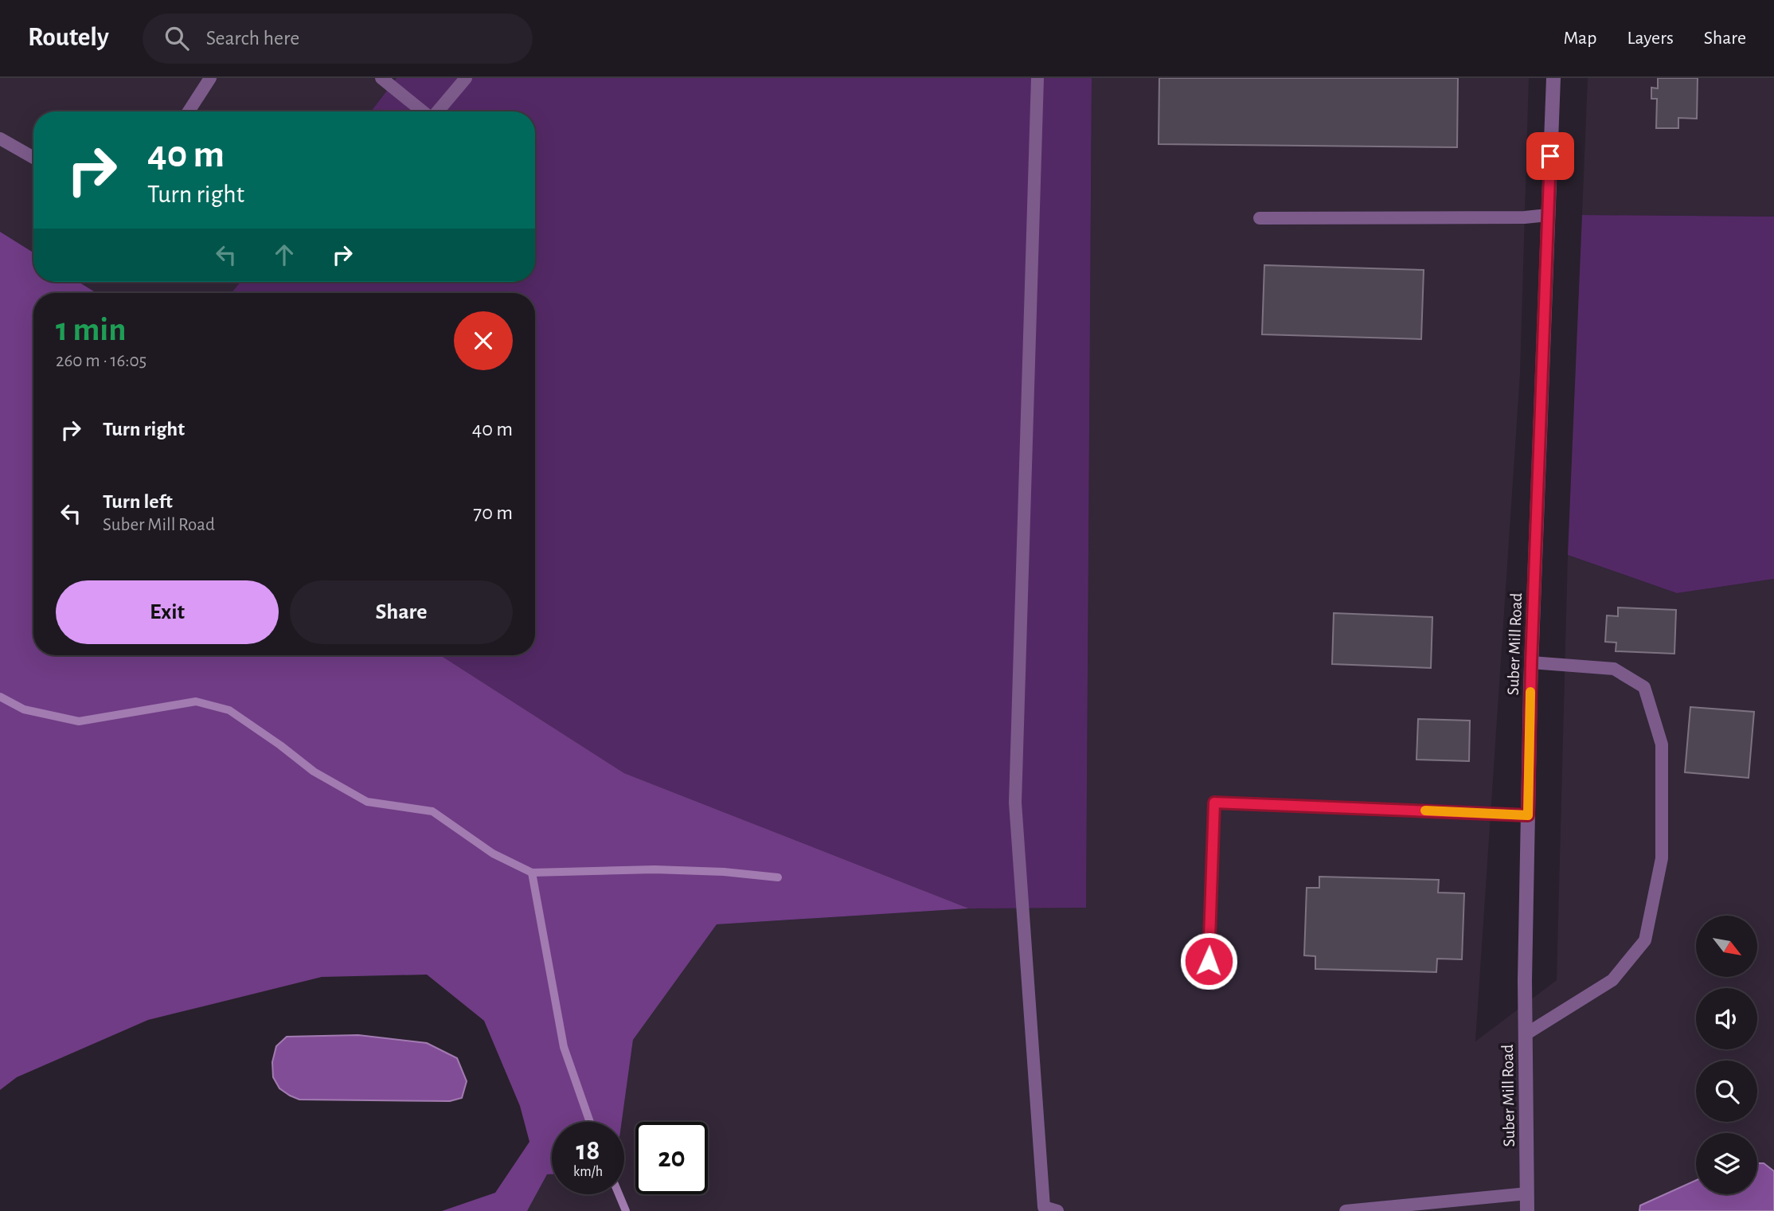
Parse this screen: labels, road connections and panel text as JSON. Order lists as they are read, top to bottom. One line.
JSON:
{"streets":{"street":["Suber Mill Road"]},"north":"bottom right","page":{"header":"Routely","search":"Search here","nav":["Map","Layers","Share"],"turn":["40 m","Turn right"],"heading":["1 min","260 m · 16:05"],"list":[{"name":"Turn right","value":"40 m"},{"name":"Turn left","note":"Suber Mill Road","value":"70 m"}],"buttons":["Exit","Share"],"speed":"18 km/h","limit":"20"}}
